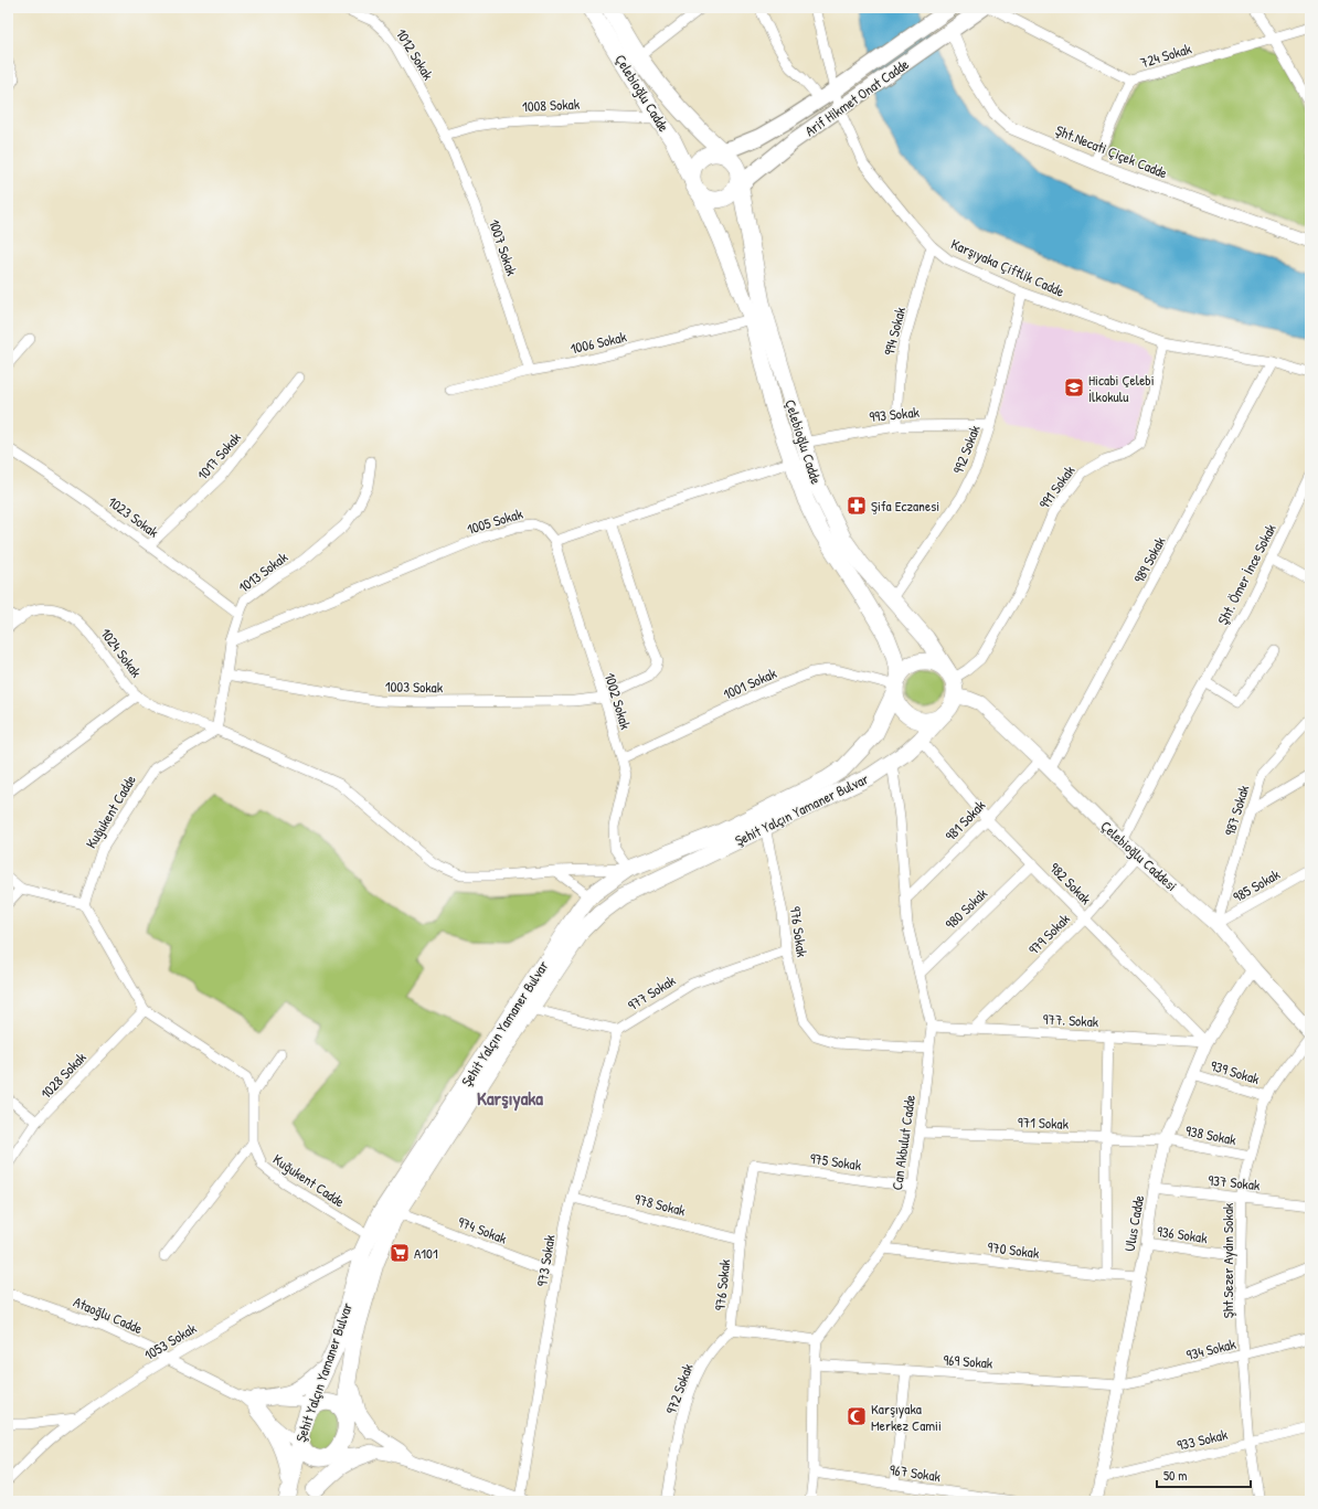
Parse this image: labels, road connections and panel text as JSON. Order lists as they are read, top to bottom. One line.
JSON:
{"streets":{"highway":["Çelebioğlu Cadde","Şehit Yalçın Yamaner Bulvar"],"main road":["Arif Hikmet Onat Cadde","Çelebioğlu Caddesi"],"street":["1012 Sokak","724 Sokak","1008 Sokak","Şht.Necati Çiçek Cadde","1007 Sokak","Karşıyaka Çiftlik Cadde","994 Sokak","1006 Sokak","993 Sokak","992 Sokak","1017 Sokak","991 Sokak","1023 Sokak","1005 Sokak","989 Sokak","1013 Sokak","Şht. Ömer İnce Sokak","1024 Sokak","1001 Sokak","1003 Sokak","1002 Sokak","987 Sokak","Kuğukent Cadde","981 Sokak","982 Sokak","985 Sokak","980 Sokak","976 Sokak","979 Sokak","977 Sokak","977. Sokak","939 Sokak","1028 Sokak","971 Sokak","938 Sokak","Can Akbulut Cadde","975 Sokak","937 Sokak","978 Sokak","Ulus Cadde","974 Sokak","936 Sokak","970 Sokak","973 Sokak","Şht.Sezer Aydın Sokak","Ataoğlu Cadde","1053 Sokak","934 Sokak","969 Sokak","972 Sokak","933 Sokak","967 Sokak"]},"crossings":[["1012 Sokak","1008 Sokak"],["1012 Sokak","1007 Sokak"],["Çelebioğlu Cadde","Arif Hikmet Onat Cadde"],["Çelebioğlu Cadde","1008 Sokak"],["Çelebioğlu Cadde","1006 Sokak"],["Çelebioğlu Cadde","993 Sokak"],["Çelebioğlu Cadde","992 Sokak"],["Çelebioğlu Cadde","991 Sokak"],["Çelebioğlu Cadde","1001 Sokak"],["Çelebioğlu Cadde","Şehit Yalçın Yamaner Bulvar"],["Çelebioğlu Cadde","Çelebioğlu Caddesi"],["Arif Hikmet Onat Cadde","Şht.Necati Çiçek Cadde"],["Arif Hikmet Onat Cadde","Karşıyaka Çiftlik Cadde"],["1008 Sokak","1007 Sokak"],["1007 Sokak","1006 Sokak"],["Karşıyaka Çiftlik Cadde","994 Sokak"],["Karşıyaka Çiftlik Cadde","992 Sokak"],["Karşıyaka Çiftlik Cadde","991 Sokak"],["Karşıyaka Çiftlik Cadde","989 Sokak"],["994 Sokak","993 Sokak"],["993 Sokak","992 Sokak"],["1017 Sokak","1023 Sokak"],["991 Sokak","1001 Sokak"],["991 Sokak","Şehit Yalçın Yamaner Bulvar"],["991 Sokak","Çelebioğlu Caddesi"],["1023 Sokak","1013 Sokak"],["1005 Sokak","1013 Sokak"],["1005 Sokak","1002 Sokak"],["989 Sokak","Çelebioğlu Caddesi"],["1013 Sokak","1024 Sokak"],["1013 Sokak","1003 Sokak"],["1013 Sokak","Kuğukent Cadde"],["Şht. Ömer İnce Sokak","Çelebioğlu Caddesi"],["1024 Sokak","Kuğukent Cadde"],["1001 Sokak","1002 Sokak"],["1001 Sokak","Şehit Yalçın Yamaner Bulvar"],["1001 Sokak","Çelebioğlu Caddesi"],["1003 Sokak","1002 Sokak"],["1002 Sokak","Şehit Yalçın Yamaner Bulvar"],["Şehit Yalçın Yamaner Bulvar","Kuğukent Cadde"],["Şehit Yalçın Yamaner Bulvar","Çelebioğlu Caddesi"],["Şehit Yalçın Yamaner Bulvar","982 Sokak"],["Şehit Yalçın Yamaner Bulvar","976 Sokak"],["Şehit Yalçın Yamaner Bulvar","Can Akbulut Cadde"],["Şehit Yalçın Yamaner Bulvar","974 Sokak"],["Şehit Yalçın Yamaner Bulvar","Ataoğlu Cadde"],["Şehit Yalçın Yamaner Bulvar","1053 Sokak"],["987 Sokak","Çelebioğlu Caddesi"],["987 Sokak","985 Sokak"],["Kuğukent Cadde","1028 Sokak"],["Kuğukent Cadde","1053 Sokak"],["981 Sokak","Çelebioğlu Caddesi"],["981 Sokak","982 Sokak"],["981 Sokak","Can Akbulut Cadde"],["Çelebioğlu Caddesi","985 Sokak"],["Çelebioğlu Caddesi","979 Sokak"],["Çelebioğlu Caddesi","Ulus Cadde"],["982 Sokak","980 Sokak"],["982 Sokak","979 Sokak"],["982 Sokak","977. Sokak"],["982 Sokak","Ulus Cadde"],["980 Sokak","Can Akbulut Cadde"],["976 Sokak","977 Sokak"],["976 Sokak","Can Akbulut Cadde"],["976 Sokak","975 Sokak"],["976 Sokak","978 Sokak"],["976 Sokak","972 Sokak"],["979 Sokak","977. Sokak"],["977 Sokak","973 Sokak"],["977. Sokak","Can Akbulut Cadde"],["977. Sokak","Ulus Cadde"],["939 Sokak","Ulus Cadde"],["939 Sokak","Şht.Sezer Aydın Sokak"],["971 Sokak","938 Sokak"],["971 Sokak","Can Akbulut Cadde"],["971 Sokak","Ulus Cadde"],["938 Sokak","Ulus Cadde"],["938 Sokak","Şht.Sezer Aydın Sokak"],["Can Akbulut Cadde","975 Sokak"],["Can Akbulut Cadde","970 Sokak"],["937 Sokak","Ulus Cadde"],["937 Sokak","Şht.Sezer Aydın Sokak"],["978 Sokak","973 Sokak"],["Ulus Cadde","936 Sokak"],["Ulus Cadde","970 Sokak"],["Ulus Cadde","934 Sokak"],["Ulus Cadde","969 Sokak"],["Ulus Cadde","933 Sokak"],["974 Sokak","973 Sokak"],["936 Sokak","Şht.Sezer Aydın Sokak"],["Şht.Sezer Aydın Sokak","934 Sokak"],["Şht.Sezer Aydın Sokak","933 Sokak"],["Ataoğlu Cadde","1053 Sokak"],["934 Sokak","969 Sokak"]],"districts":["Karşıyaka"],"places":{"school or university":["Hicabi Çelebi İlkokulu"],"pharmacy":["Şifa Eczanesi"],"supermarket":["A101"],"mosque":["Karşıyaka Merkez Camii"]},"scale_bar":"50 m"}
